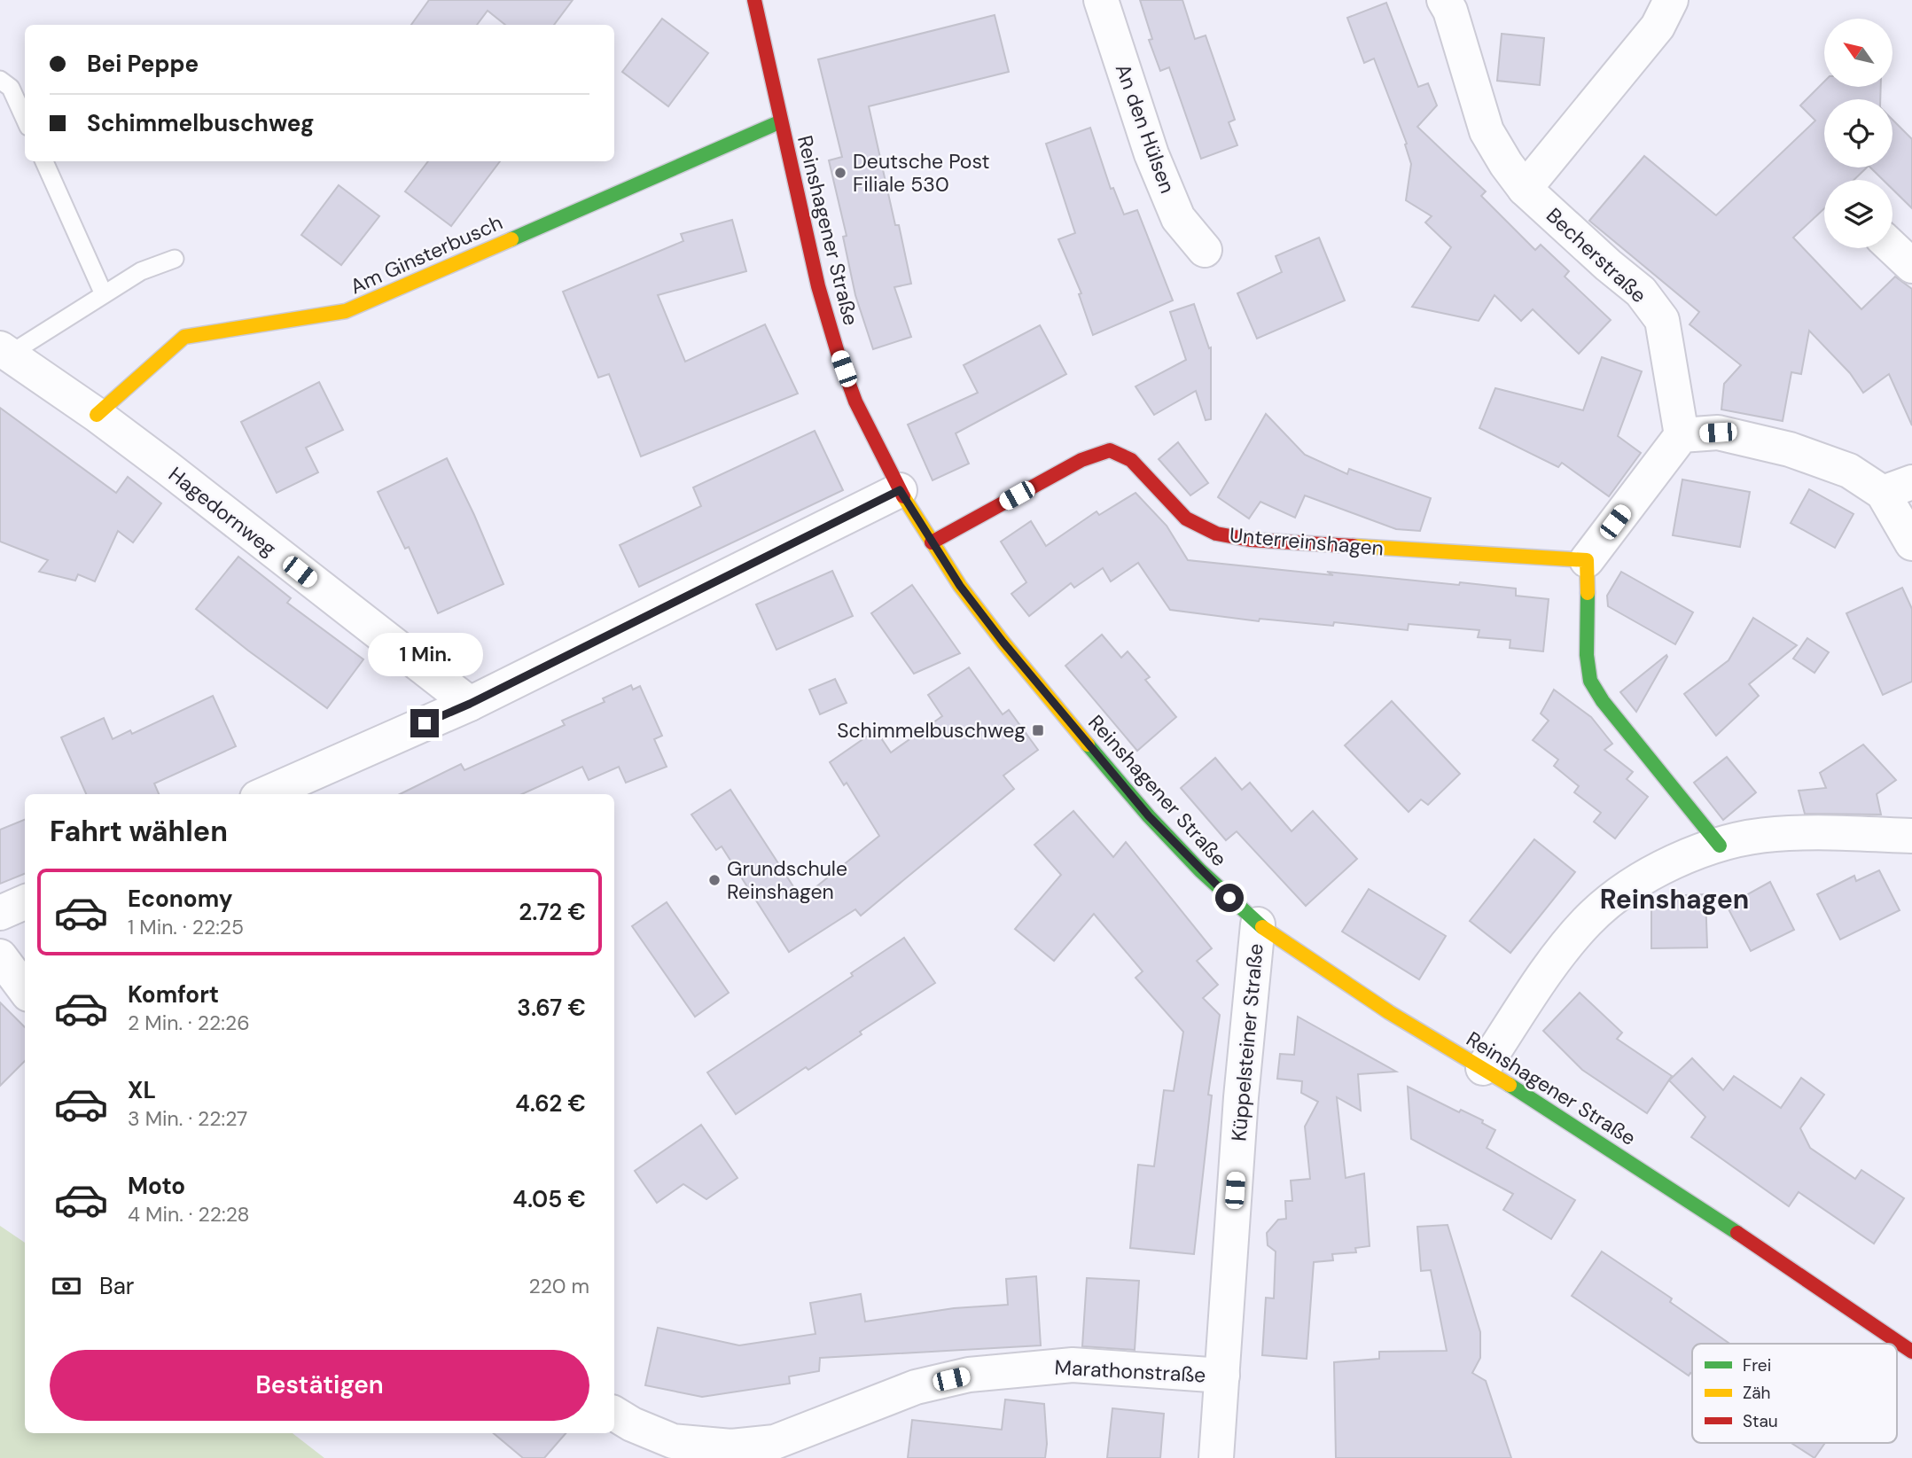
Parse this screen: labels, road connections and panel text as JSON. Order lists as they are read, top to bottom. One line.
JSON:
{"streets":{"main road":["Reinshagener Straße","Am Ginsterbusch","Unterreinshagen"],"street":["An den Hülsen","Becherstraße","Hagedornweg","Küppelsteiner Straße","Marathonstraße"]},"crossings":[["Reinshagener Straße","Am Ginsterbusch"],["Reinshagener Straße","Unterreinshagen"],["Reinshagener Straße","Küppelsteiner Straße"],["Am Ginsterbusch","Hagedornweg"],["Küppelsteiner Straße","Marathonstraße"]],"districts":["Reinshagen"],"places":{"other":["Deutsche Post Filiale 530","Grundschule Reinshagen"],"transit":["Schimmelbuschweg"]},"legend":["Frei","Zäh","Stau"],"north":"top left","page":{"banner":["Bei Peppe","Schimmelbuschweg"],"bubble":"1 Min.","heading":"Fahrt wählen","list":[{"name":"Economy","note":"1 Min. · 22:25","value":"2.72 €"},{"name":"Komfort","note":"2 Min. · 22:26","value":"3.67 €"},{"name":"XL","note":"3 Min. · 22:27","value":"4.62 €"},{"name":"Moto","note":"4 Min. · 22:28","value":"4.05 €"}],"pay":["Bar","220 m"],"buttons":"Bestätigen"}}
